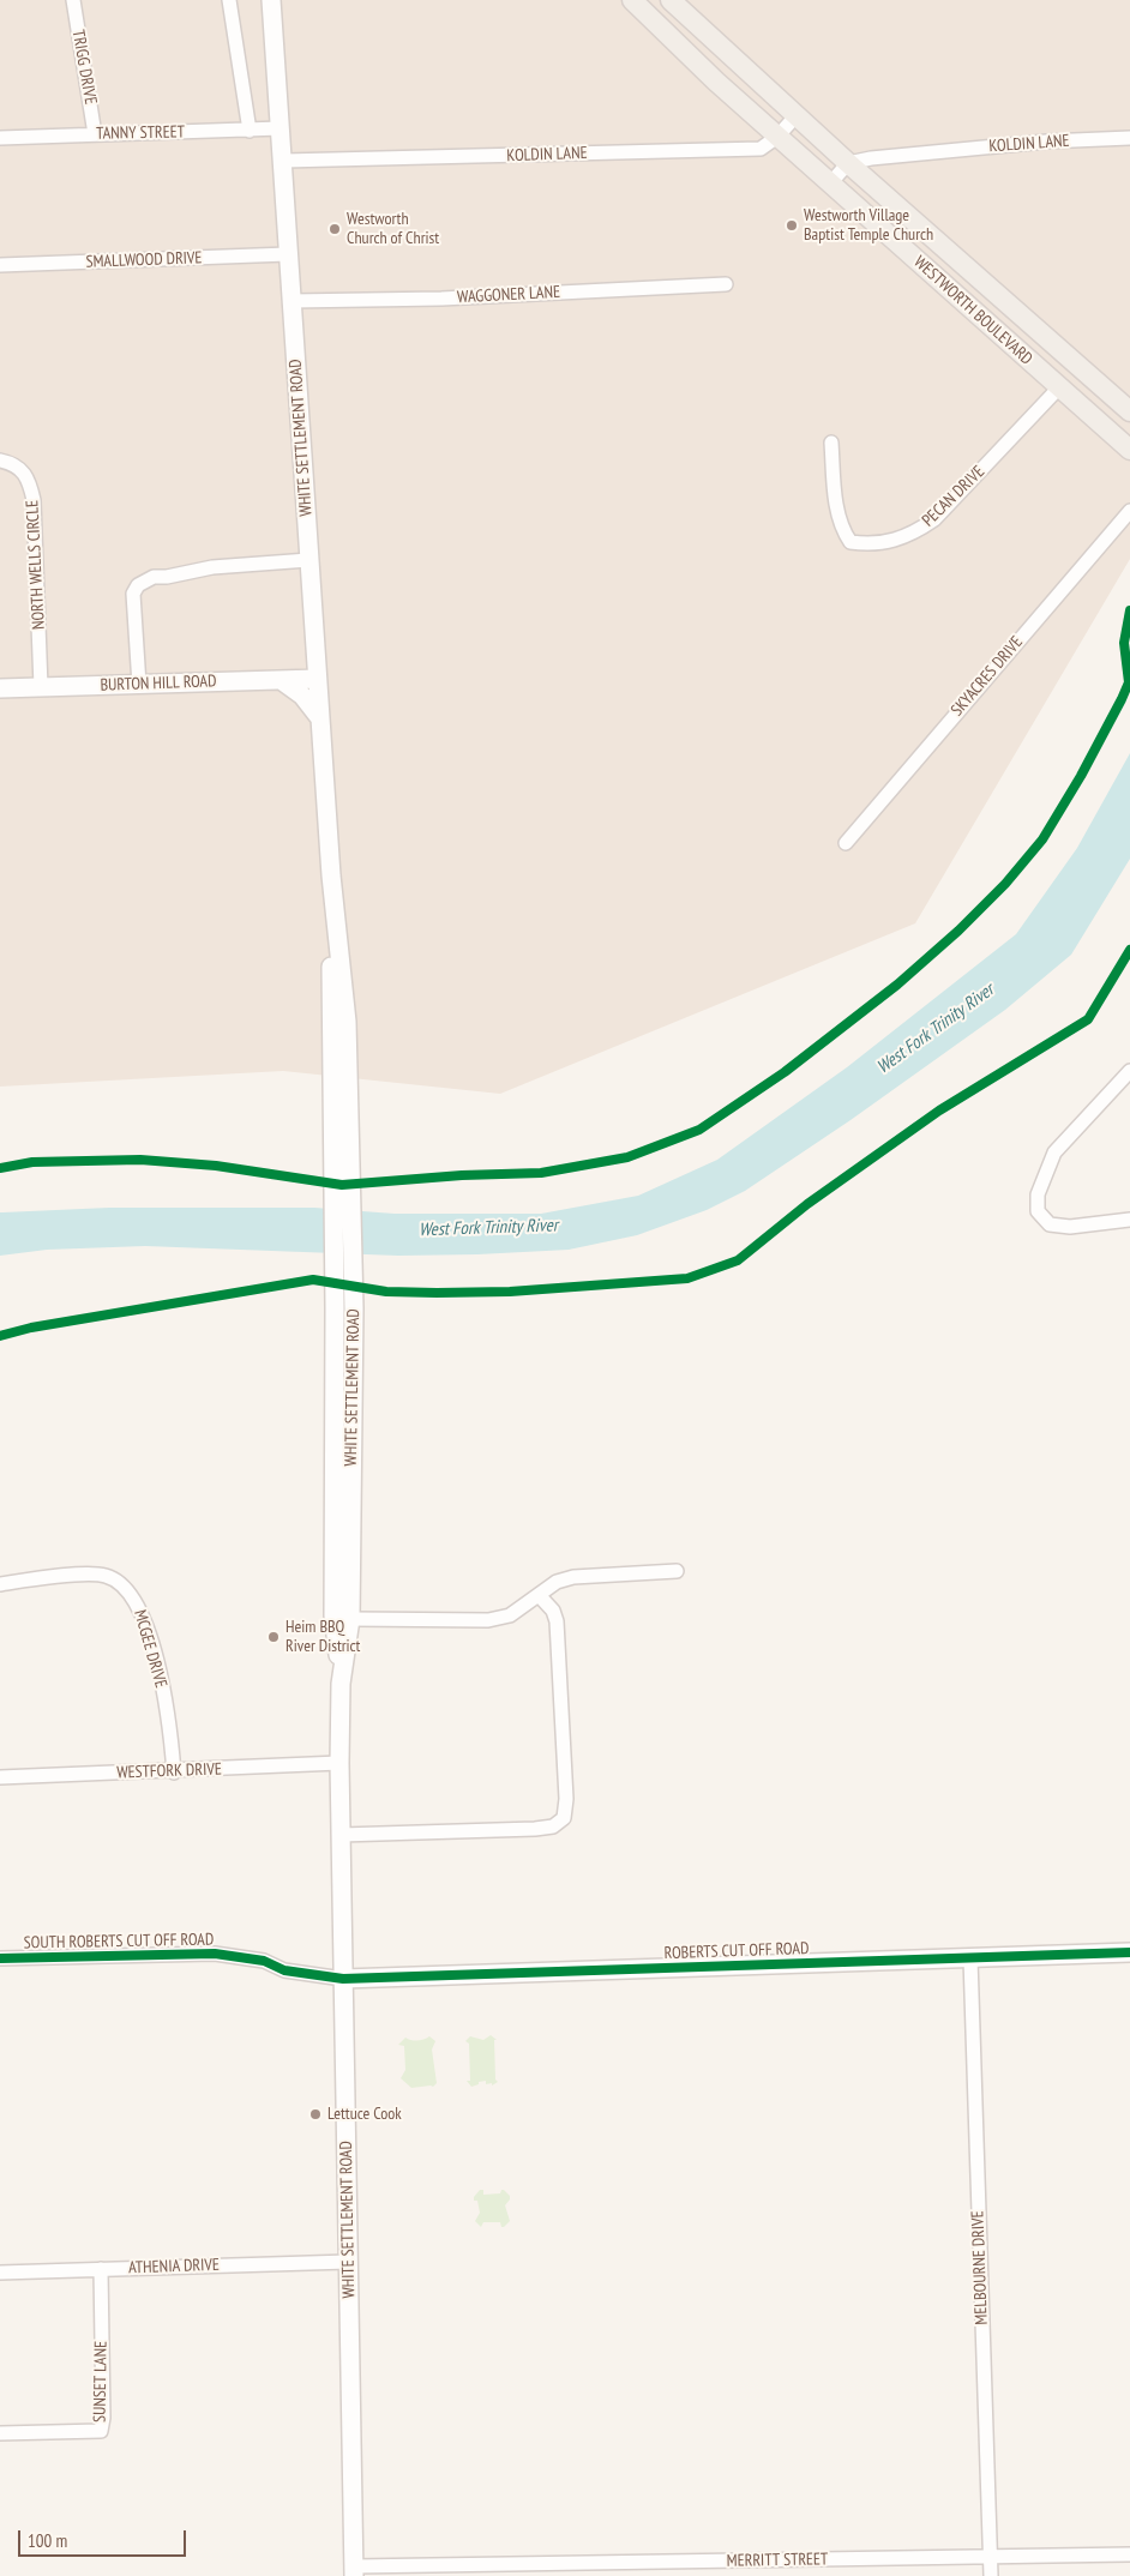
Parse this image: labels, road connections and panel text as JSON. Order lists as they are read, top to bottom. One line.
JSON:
{"streets":{"main road":["WESTWORTH BOULEVARD","WHITE SETTLEMENT ROAD","BURTON HILL ROAD","ROBERTS CUT OFF ROAD"],"street":["TRIGG DRIVE","TANNY STREET","KOLDIN LANE","SMALLWOOD DRIVE","WAGGONER LANE","PECAN DRIVE","NORTH WELLS CIRCLE","SKYACRES DRIVE","MCGEE DRIVE","WESTFORK DRIVE","SOUTH ROBERTS CUT OFF ROAD","ATHENIA DRIVE","MELBOURNE DRIVE","SUNSET LANE","MERRITT STREET"]},"crossings":[["TRIGG DRIVE","TANNY STREET"],["TANNY STREET","WHITE SETTLEMENT ROAD"],["KOLDIN LANE","WESTWORTH BOULEVARD"],["KOLDIN LANE","WHITE SETTLEMENT ROAD"],["SMALLWOOD DRIVE","WHITE SETTLEMENT ROAD"],["WAGGONER LANE","WHITE SETTLEMENT ROAD"],["WESTWORTH BOULEVARD","PECAN DRIVE"],["WHITE SETTLEMENT ROAD","BURTON HILL ROAD"],["WHITE SETTLEMENT ROAD","WESTFORK DRIVE"],["WHITE SETTLEMENT ROAD","SOUTH ROBERTS CUT OFF ROAD"],["WHITE SETTLEMENT ROAD","ROBERTS CUT OFF ROAD"],["WHITE SETTLEMENT ROAD","ATHENIA DRIVE"],["WHITE SETTLEMENT ROAD","MERRITT STREET"],["NORTH WELLS CIRCLE","BURTON HILL ROAD"],["MCGEE DRIVE","WESTFORK DRIVE"],["SOUTH ROBERTS CUT OFF ROAD","ROBERTS CUT OFF ROAD"],["ROBERTS CUT OFF ROAD","MELBOURNE DRIVE"],["ATHENIA DRIVE","SUNSET LANE"],["MELBOURNE DRIVE","MERRITT STREET"]],"water":["West Fork Trinity River"],"places":["Westworth Village Baptist Temple Church","Westworth Church of Christ","Heim BBQ River District","Lettuce Cook"],"scale_bar":"100 m"}
